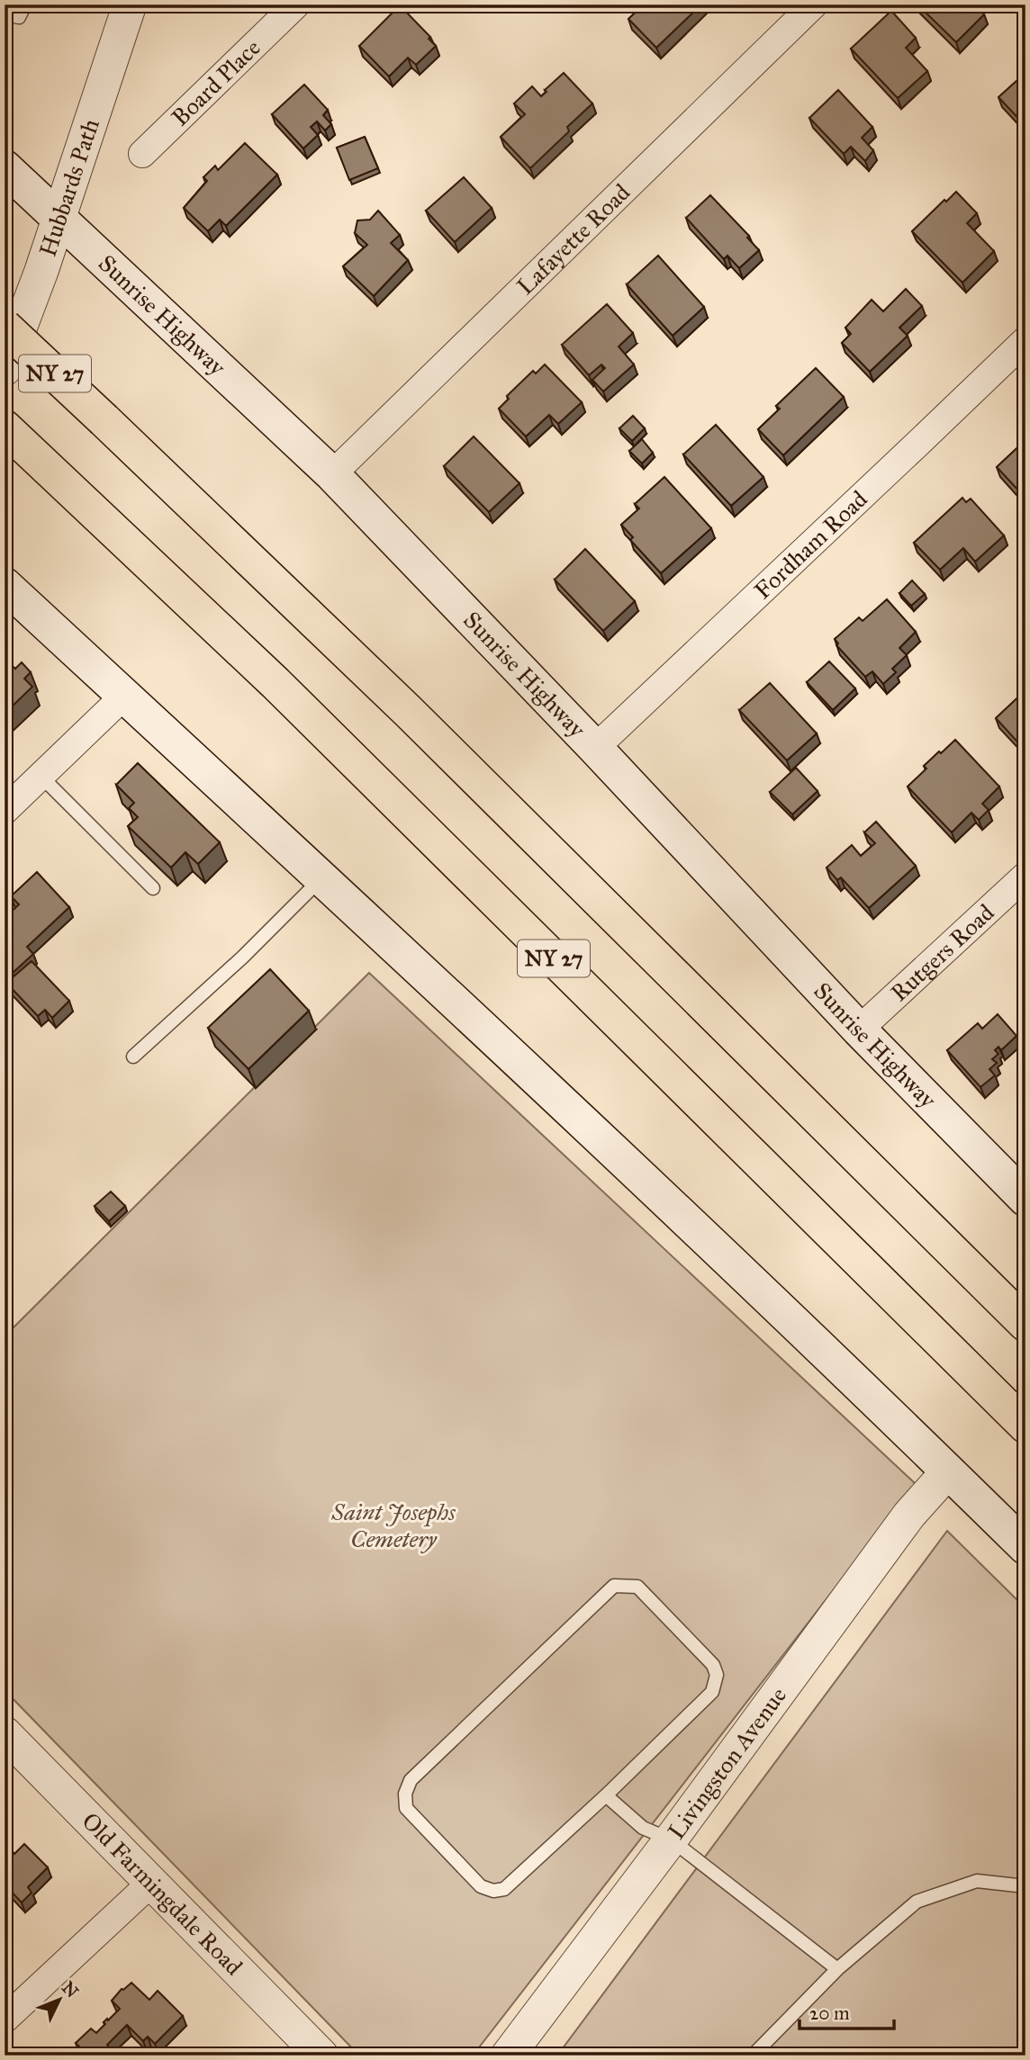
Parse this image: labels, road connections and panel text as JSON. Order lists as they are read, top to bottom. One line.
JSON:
{"streets":{"highway":["NY 27"],"main road":["Sunrise Highway"],"street":["Board Place","Hubbards Path","Lafayette Road","Fordham Road","Rutgers Road","Livingston Avenue","Old Farmingdale Road"]},"crossings":[["Hubbards Path","Sunrise Highway"],["Lafayette Road","Sunrise Highway"],["Sunrise Highway","Fordham Road"],["Sunrise Highway","Rutgers Road"]],"parks":["Saint Josephs Cemetery"],"scale_bar":"20 m","north":"top right"}
